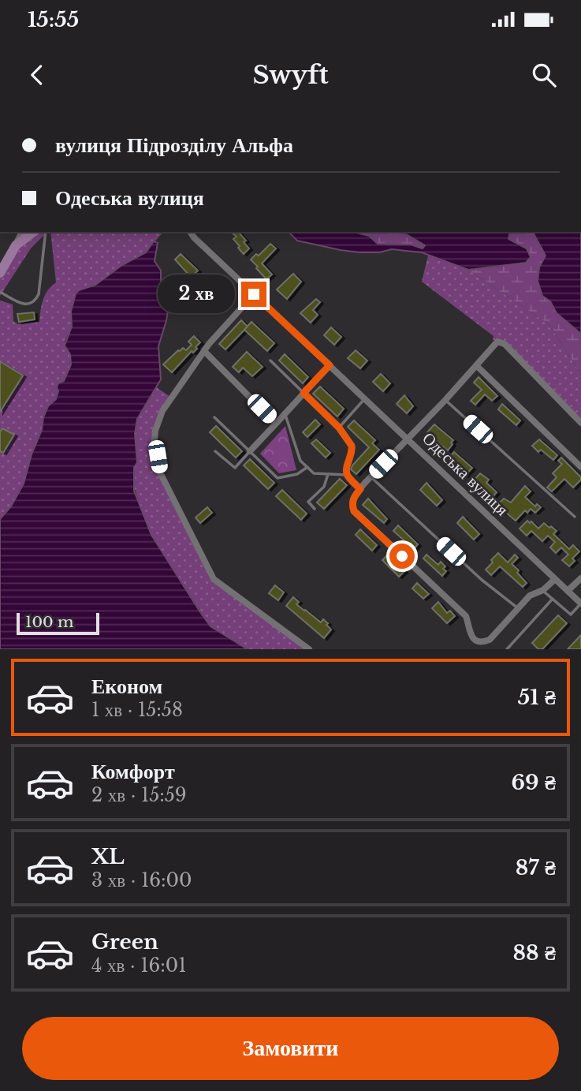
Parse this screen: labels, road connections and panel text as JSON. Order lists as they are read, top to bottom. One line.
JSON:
{"streets":{"street":["Одеська вулиця"]},"scale_bar":"100 m","page":{"status":"15:55","header":"Swyft","banner":["вулиця Підрозділу Альфа","Одеська вулиця"],"bubble":"2 хв","scale":"100 m","list":[{"name":"Економ","note":"1 хв · 15:58","value":"51 ₴"},{"name":"Комфорт","note":"2 хв · 15:59","value":"69 ₴"},{"name":"XL","note":"3 хв · 16:00","value":"87 ₴"},{"name":"Green","note":"4 хв · 16:01","value":"88 ₴"}],"buttons":"Замовити"}}
